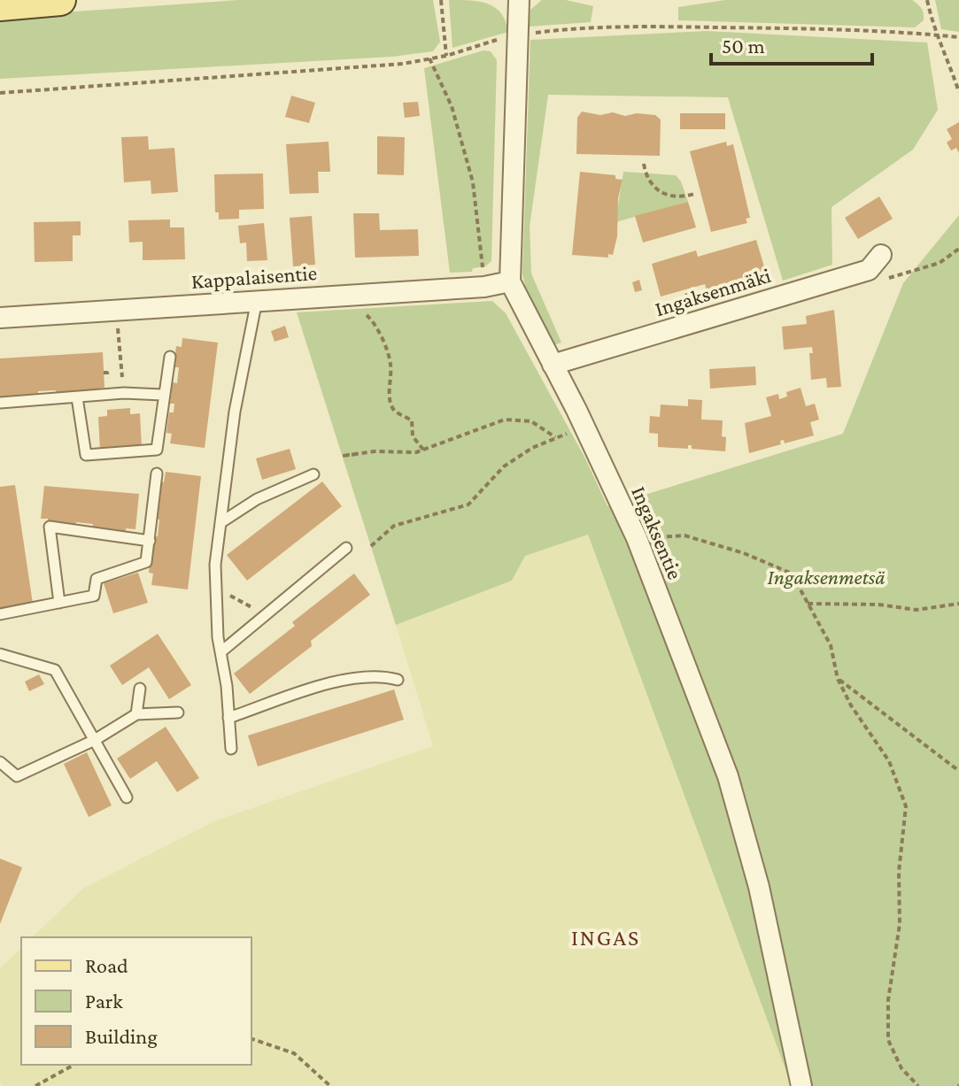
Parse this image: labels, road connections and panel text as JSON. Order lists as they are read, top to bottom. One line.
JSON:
{"streets":{"street":["Kappalaisentie","Ingaksenmäki","Ingaksentie"]},"crossings":[["Kappalaisentie","Ingaksentie"],["Ingaksenmäki","Ingaksentie"]],"districts":["INGAS"],"parks":["Ingaksenmetsä"],"legend":["Road","Park","Building"],"scale_bar":"50 m"}
